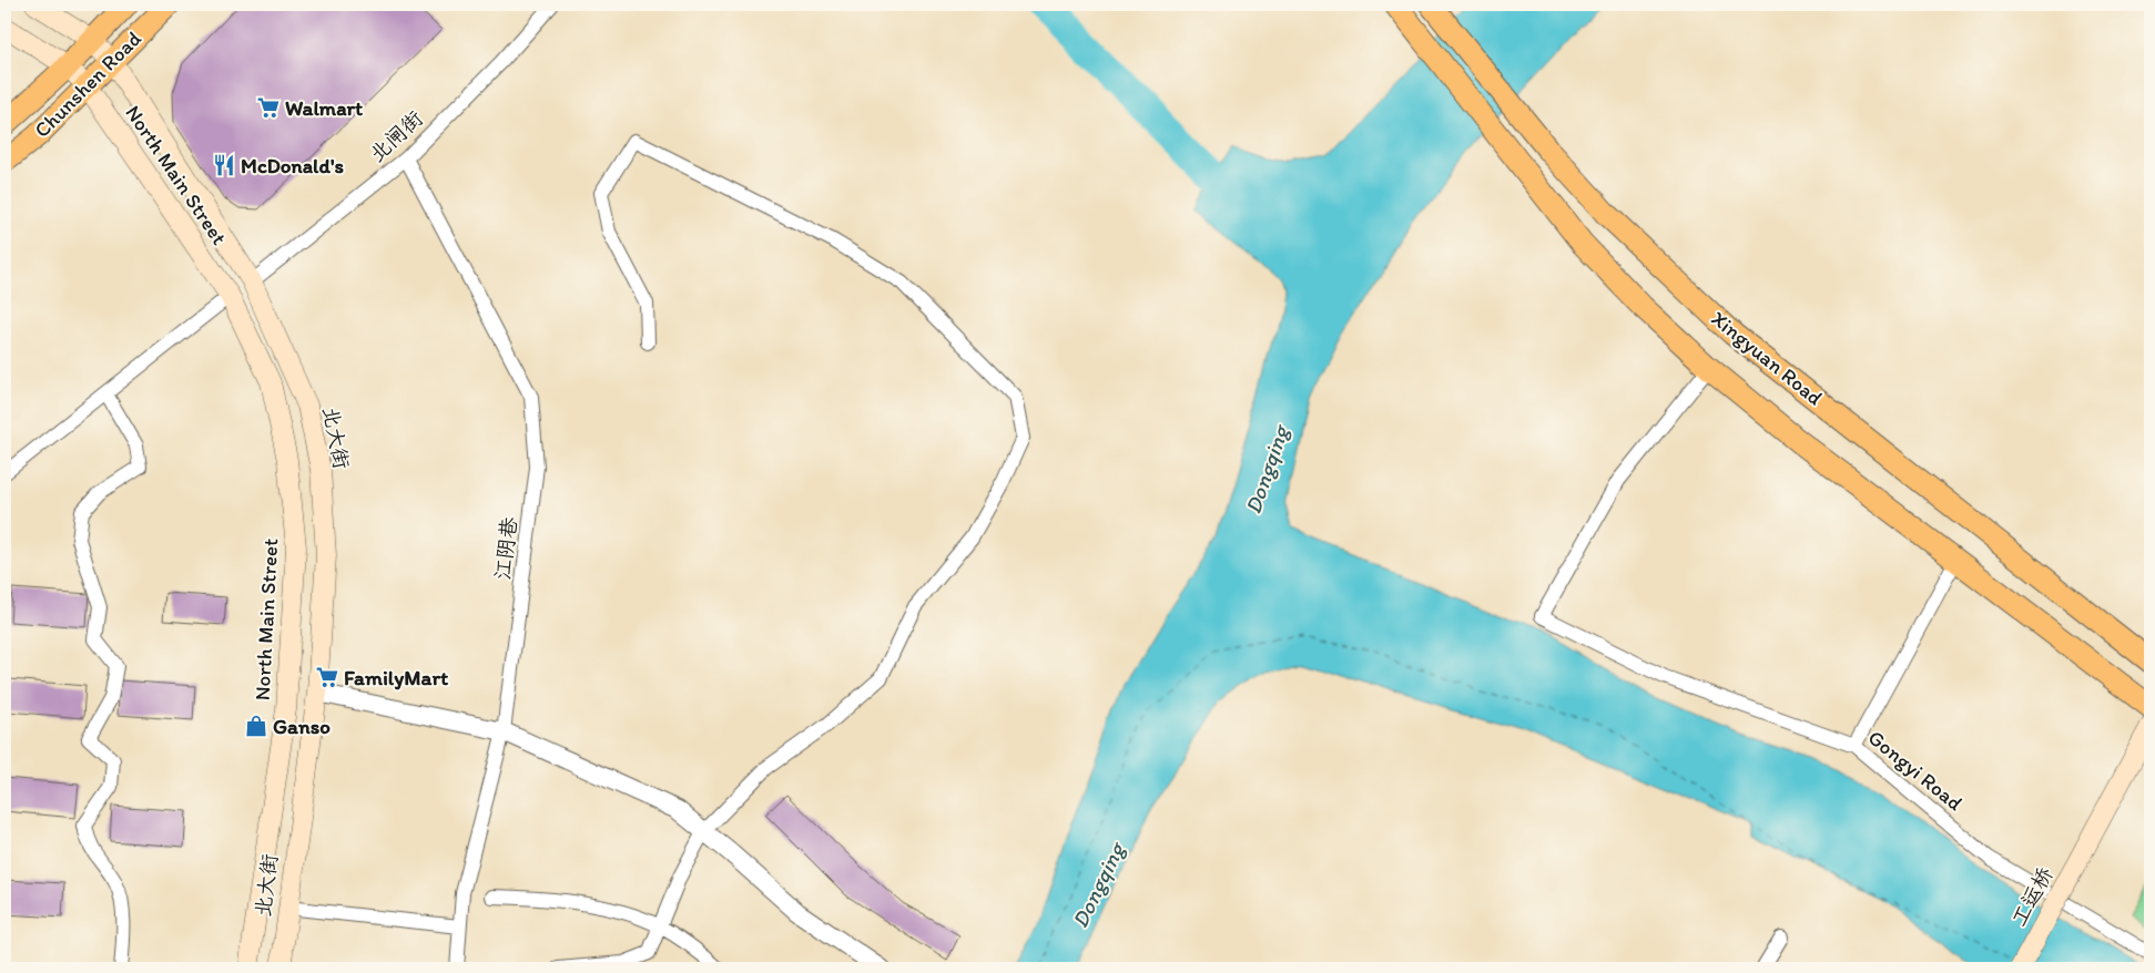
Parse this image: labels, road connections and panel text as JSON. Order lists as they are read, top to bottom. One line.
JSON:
{"streets":{"main road":["Chunshen Road","North Main Street","Xingyuan Road","北大街","工运桥"],"street":["北闸街","江阴巷","Gongyi Road"]},"crossings":[["Chunshen Road","North Main Street"],["Chunshen Road","北大街"],["北闸街","北大街"],["北闸街","江阴巷"],["Xingyuan Road","Gongyi Road"]],"water":["Dongqing"],"places":{"supermarket":["Walmart","FamilyMart"],"restaurant":["McDonald's"],"shop":["Ganso"]}}
